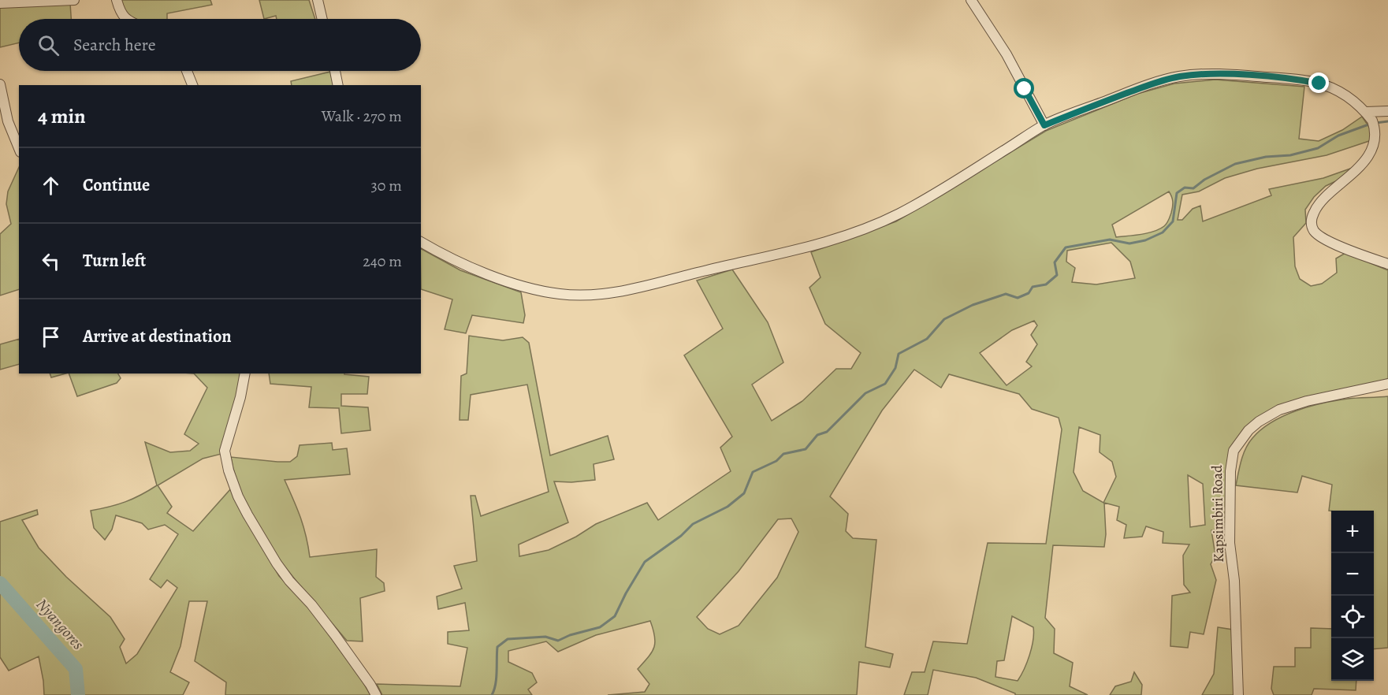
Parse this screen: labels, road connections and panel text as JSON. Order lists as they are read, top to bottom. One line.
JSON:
{"streets":{"street":["Kapsimbiri Road"]},"water":["Nyangores"],"page":{"search":"Search here","heading":["4 min","Walk · 270 m"],"list":[["Continue","30 m"],["Turn left","240 m"],"Arrive at destination"],"map_buttons":["+","−"]}}
